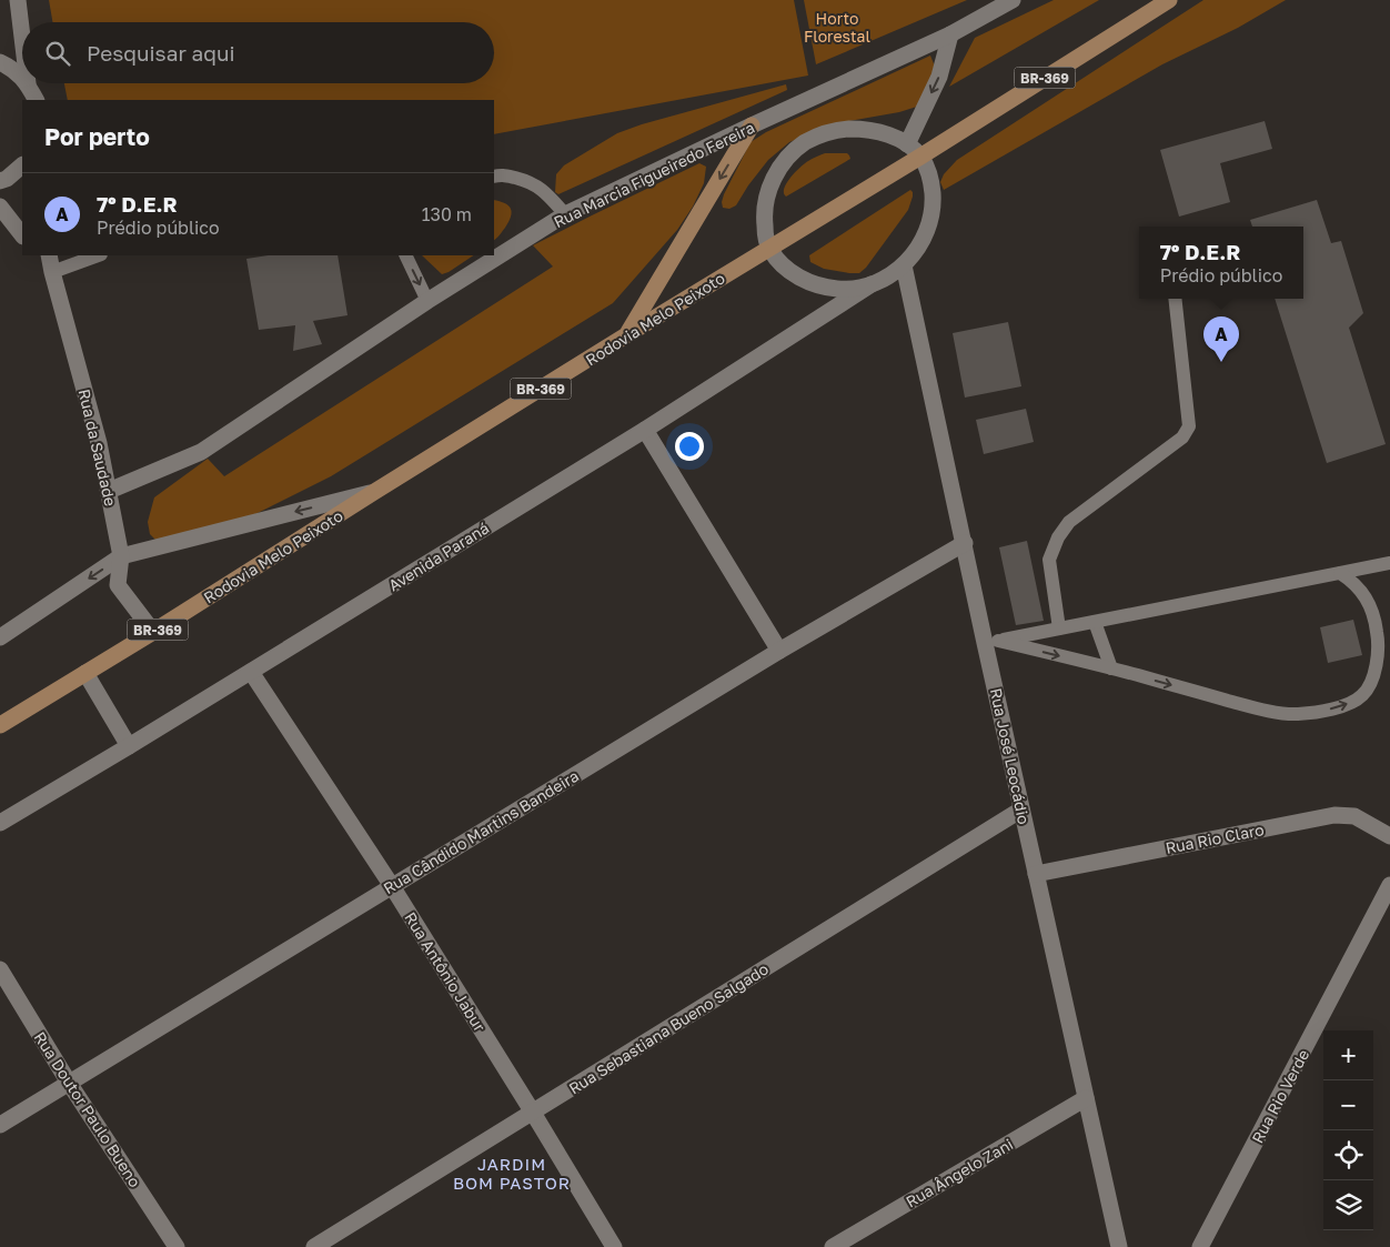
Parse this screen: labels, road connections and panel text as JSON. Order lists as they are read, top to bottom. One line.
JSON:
{"streets":{"main road":["BR-369","Rodovia Melo Peixoto"],"street":["Rua Marcia Figueiredo Fereira","Rua da Saudade","Avenida Paraná","Rua José Leocádio","Rua Cândido Martins Bandeira","Rua Rio Claro","Rua Antônio Jabur","Rua Sebastiana Bueno Salgado","Rua Rio Verde","Rua Doutor Paulo Bueno","Rua Ângelo Zani"]},"crossings":[["BR-369","Rua Marcia Figueiredo Fereira"],["BR-369","Rodovia Melo Peixoto"],["Rua Marcia Figueiredo Fereira","Rua da Saudade"],["Rodovia Melo Peixoto","Rua da Saudade"],["Avenida Paraná","Rua Antônio Jabur"],["Rua José Leocádio","Rua Cândido Martins Bandeira"],["Rua José Leocádio","Rua Rio Claro"],["Rua José Leocádio","Rua Sebastiana Bueno Salgado"],["Rua José Leocádio","Rua Ângelo Zani"],["Rua Cândido Martins Bandeira","Rua Antônio Jabur"],["Rua Cândido Martins Bandeira","Rua Doutor Paulo Bueno"],["Rua Antônio Jabur","Rua Sebastiana Bueno Salgado"]],"districts":["JARDIM BOM PASTOR"],"parks":["Horto Florestal"],"page":{"search":"Pesquisar aqui","heading":"Por perto","list":[{"mark":"A","name":"7º D.E.R","note":"Prédio público","value":"130 m"}],"popup":["7º D.E.R","Prédio público"],"pins":"A","map_buttons":["+","−"]}}
